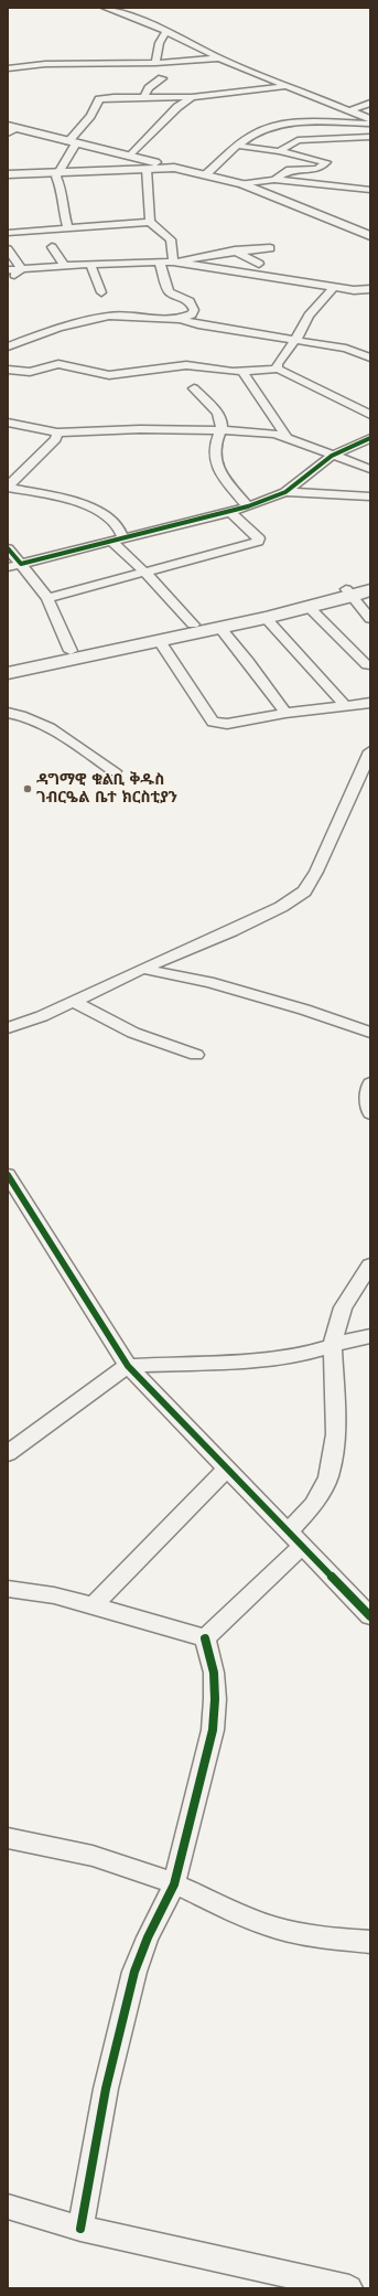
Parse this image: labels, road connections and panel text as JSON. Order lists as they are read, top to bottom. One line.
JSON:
{"places":["ዳግማዊ ቁልቢ ቅዱስ ገብርዔል ቤተ ክርስቲያን"]}
